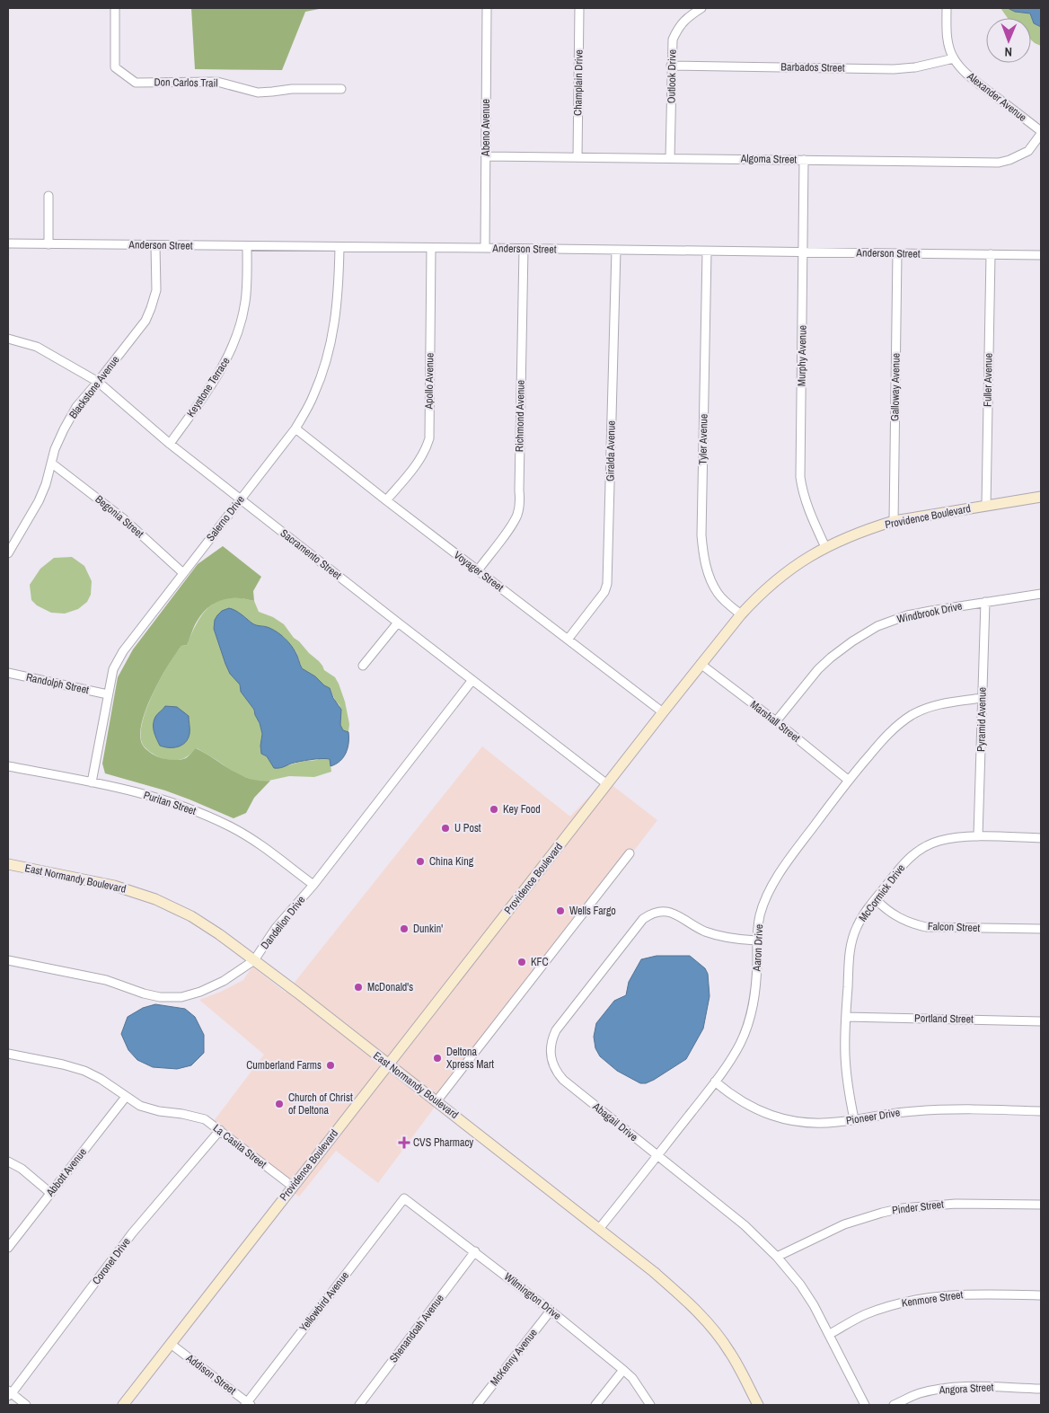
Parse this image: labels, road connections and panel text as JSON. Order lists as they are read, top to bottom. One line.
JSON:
{"streets":{"main road":["Providence Boulevard","East Normandy Boulevard"],"street":["Barbados Street","Outlook Drive","Don Carlos Trail","Champlain Drive","Alexander Avenue","Abeno Avenue","Algoma Street","Anderson Street","Murphy Avenue","Fuller Avenue","Apollo Avenue","Blackstone Avenue","Keystone Terrace","Galloway Avenue","Richmond Avenue","Tyler Avenue","Giralda Avenue","Begonia Street","Salerno Drive","Sacramento Street","Voyager Street","Windbrook Drive","Randolph Street","Pyramid Avenue","Marshall Street","Puritan Street","McCormick Drive","Dandelion Drive","Falcon Street","Aaron Drive","Portland Street","Pioneer Drive","Abagail Drive","La Casita Street","Abbott Avenue","Pinder Street","Coronet Drive","Wilmington Drive","Kenmore Street","Yellowbird Avenue","Shenandoah Avenue","McKenny Avenue","Addison Street","Angora Street"]},"crossings":[["Barbados Street","Outlook Drive"],["Barbados Street","Alexander Avenue"],["Outlook Drive","Algoma Street"],["Champlain Drive","Algoma Street"],["Alexander Avenue","Algoma Street"],["Abeno Avenue","Algoma Street"],["Abeno Avenue","Anderson Street"],["Algoma Street","Murphy Avenue"],["Anderson Street","Murphy Avenue"],["Anderson Street","Fuller Avenue"],["Anderson Street","Apollo Avenue"],["Anderson Street","Blackstone Avenue"],["Anderson Street","Keystone Terrace"],["Anderson Street","Galloway Avenue"],["Anderson Street","Richmond Avenue"],["Anderson Street","Tyler Avenue"],["Anderson Street","Giralda Avenue"],["Anderson Street","Salerno Drive"],["Murphy Avenue","Providence Boulevard"],["Fuller Avenue","Providence Boulevard"],["Apollo Avenue","Voyager Street"],["Blackstone Avenue","Begonia Street"],["Blackstone Avenue","Sacramento Street"],["Keystone Terrace","Sacramento Street"],["Galloway Avenue","Providence Boulevard"],["Richmond Avenue","Voyager Street"],["Tyler Avenue","Providence Boulevard"],["Giralda Avenue","Voyager Street"],["Begonia Street","Salerno Drive"],["Providence Boulevard","Sacramento Street"],["Providence Boulevard","Voyager Street"],["Providence Boulevard","Marshall Street"],["Providence Boulevard","East Normandy Boulevard"],["Providence Boulevard","La Casita Street"],["Providence Boulevard","Addison Street"],["Salerno Drive","Sacramento Street"],["Salerno Drive","Voyager Street"],["Salerno Drive","Randolph Street"],["Salerno Drive","Puritan Street"],["Sacramento Street","Dandelion Drive"],["Windbrook Drive","Pyramid Avenue"],["Windbrook Drive","Marshall Street"],["Pyramid Avenue","McCormick Drive"],["Pyramid Avenue","Aaron Drive"],["Marshall Street","Aaron Drive"],["Puritan Street","Dandelion Drive"],["East Normandy Boulevard","Dandelion Drive"],["East Normandy Boulevard","Aaron Drive"],["McCormick Drive","Falcon Street"],["McCormick Drive","Portland Street"],["McCormick Drive","Pioneer Drive"],["Aaron Drive","Pioneer Drive"],["Aaron Drive","Abagail Drive"],["Abagail Drive","Pinder Street"],["Abagail Drive","Kenmore Street"],["La Casita Street","Abbott Avenue"],["La Casita Street","Coronet Drive"],["Wilmington Drive","Yellowbird Avenue"],["Wilmington Drive","Shenandoah Avenue"],["Wilmington Drive","McKenny Avenue"],["Yellowbird Avenue","Addison Street"]],"places":{"other":["Key Food","U Post","China King","Wells Fargo","Dunkin'","KFC","McDonald's","Deltona Xpress Mart","Cumberland Farms","Church of Christ of Deltona"],"health":["CVS Pharmacy"]},"north":"bottom"}
